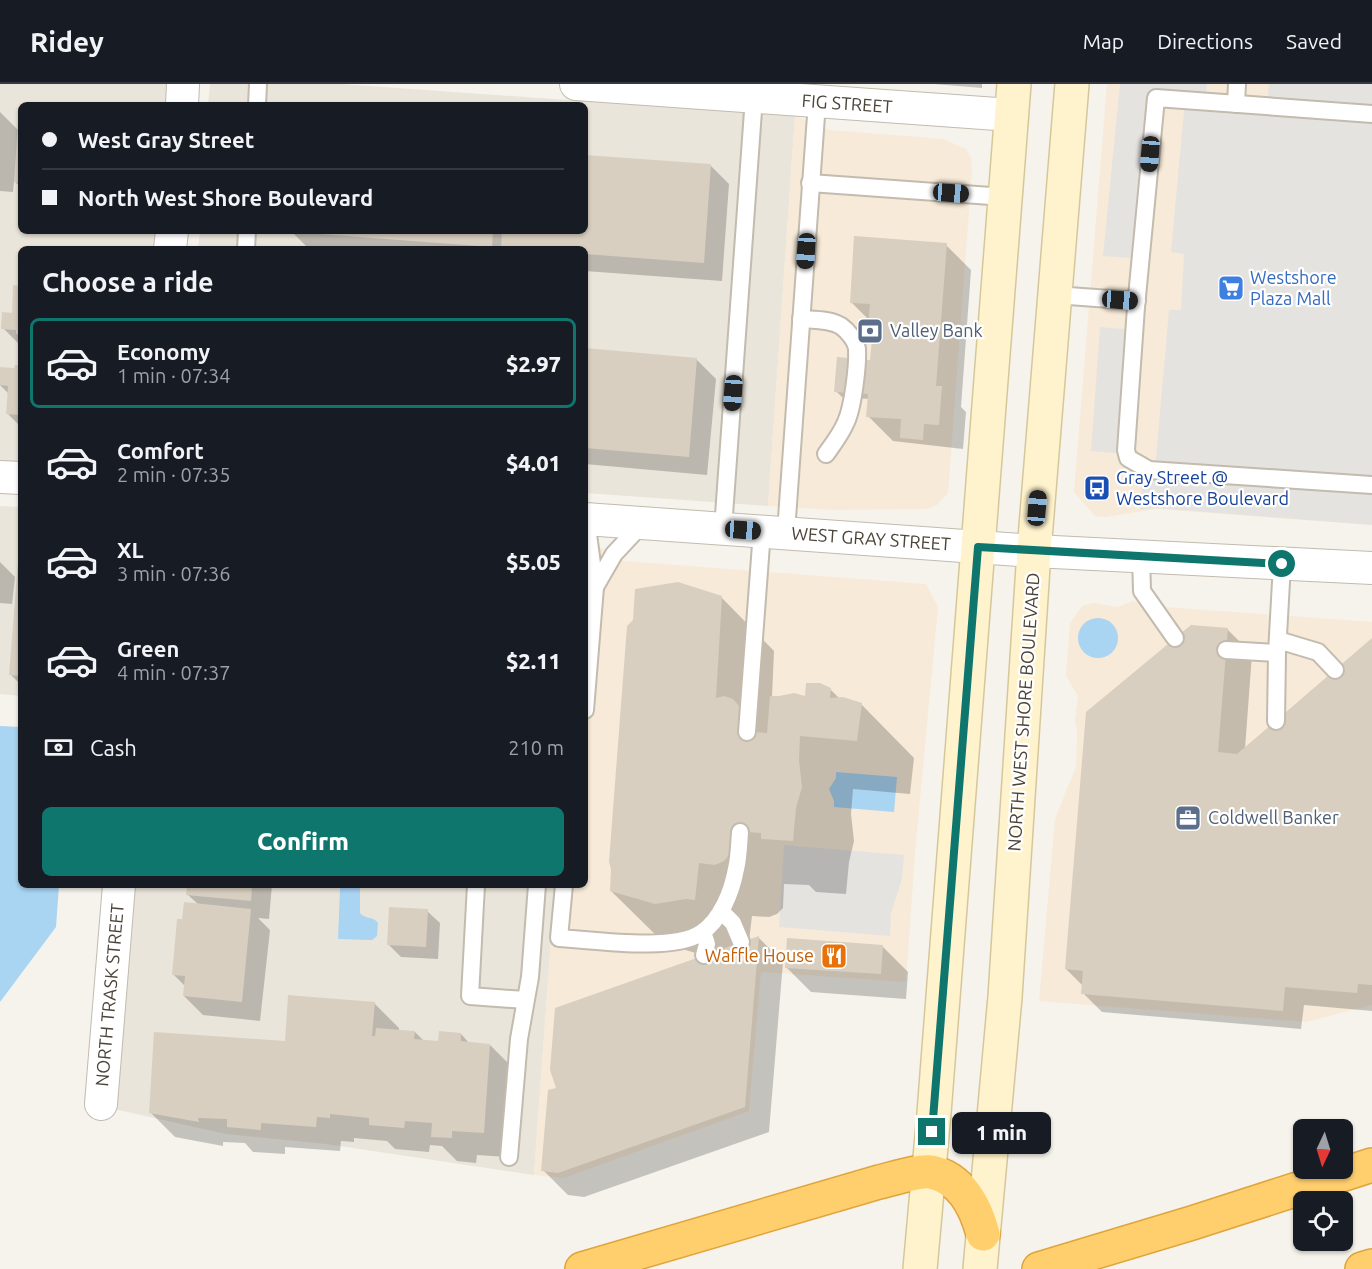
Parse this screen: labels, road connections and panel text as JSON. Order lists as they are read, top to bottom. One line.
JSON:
{"streets":{"main road":["NORTH WEST SHORE BOULEVARD"],"street":["FIG STREET","WEST GRAY STREET","NORTH TRASK STREET"]},"crossings":[["WEST GRAY STREET","NORTH WEST SHORE BOULEVARD"]],"places":{"supermarket":["Westshore Plaza Mall"],"bank":["Valley Bank"],"bus stop":["Gray Street @ Westshore Boulevard"],"office":["Coldwell Banker"],"restaurant":["Waffle House"]},"north":"bottom","page":{"header":"Ridey","nav":["Map","Directions","Saved"],"banner":["West Gray Street","North West Shore Boulevard"],"heading":"Choose a ride","list":[{"name":"Economy","note":"1 min · 07:34","value":"$2.97"},{"name":"Comfort","note":"2 min · 07:35","value":"$4.01"},{"name":"XL","note":"3 min · 07:36","value":"$5.05"},{"name":"Green","note":"4 min · 07:37","value":"$2.11"}],"pay":["Cash","210 m"],"buttons":"Confirm","bubble":"1 min"}}
